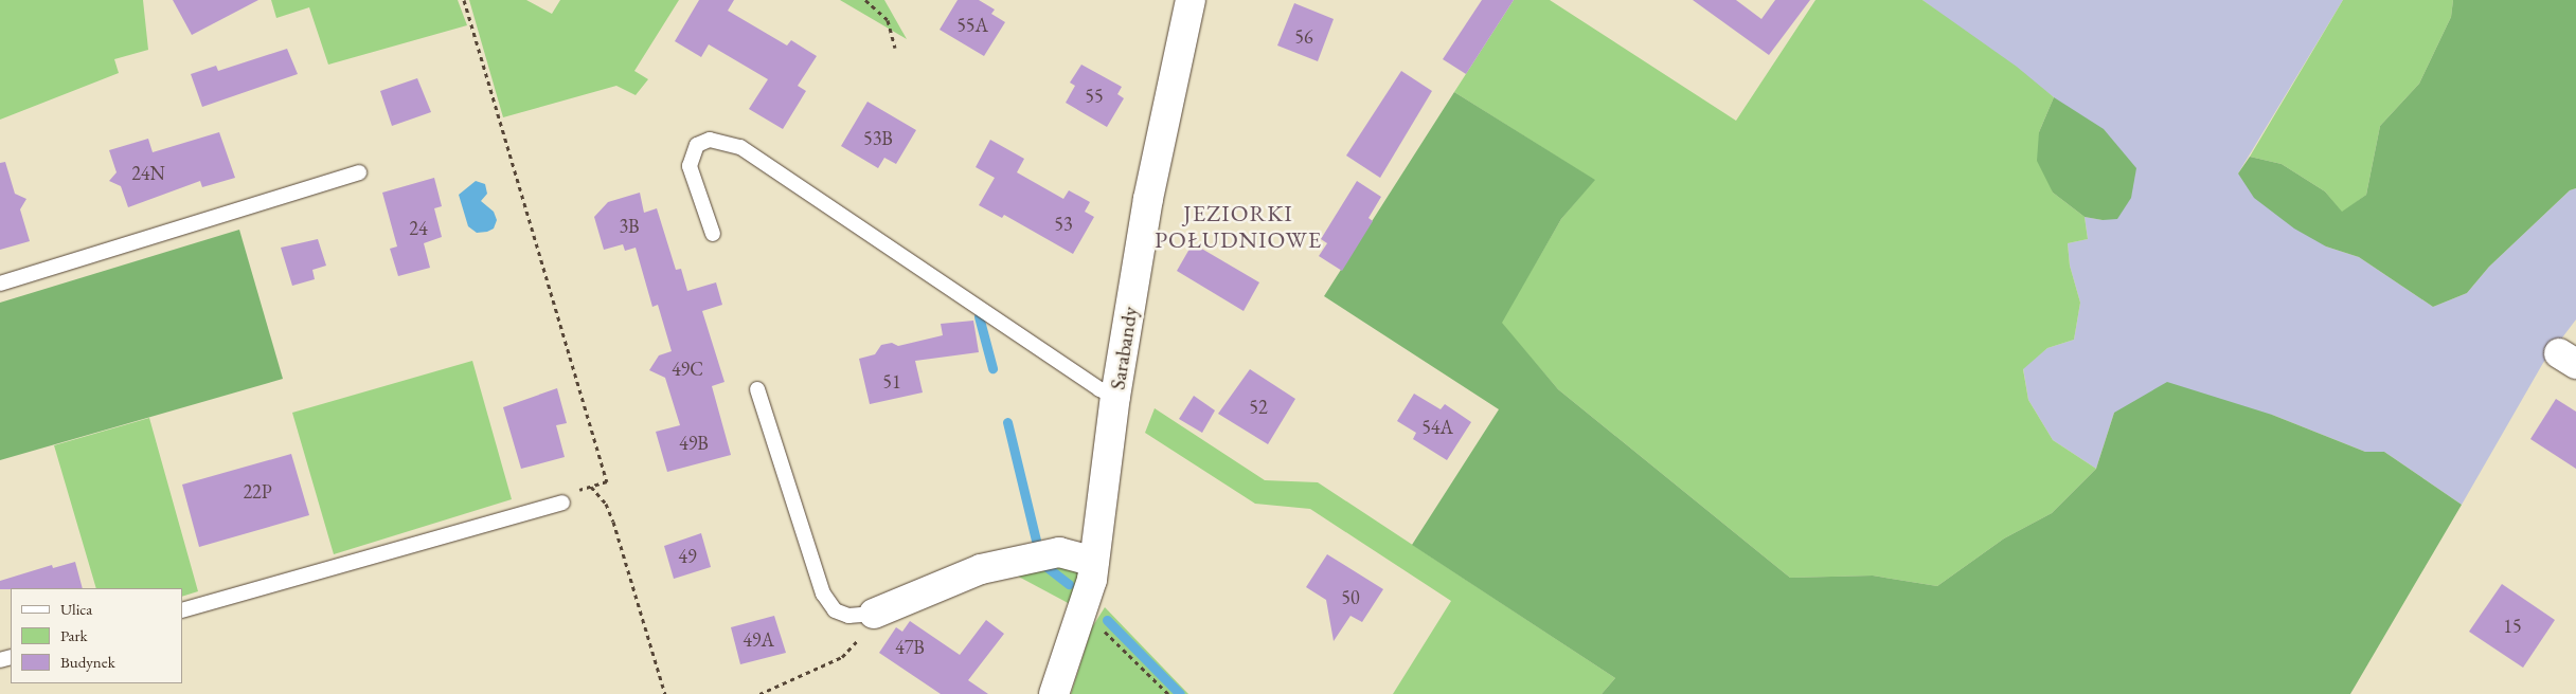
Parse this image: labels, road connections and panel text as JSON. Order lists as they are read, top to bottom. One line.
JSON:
{"streets":{"street":["Sarabandy"]},"districts":["JEZIORKI POŁUDNIOWE"],"house_numbers":["55A","56","55","53B","24N","53","3B","24","49C","51","52","54A","49B","22P","49","50","15","49A","47B"],"legend":["Ulica","Park","Budynek"]}
